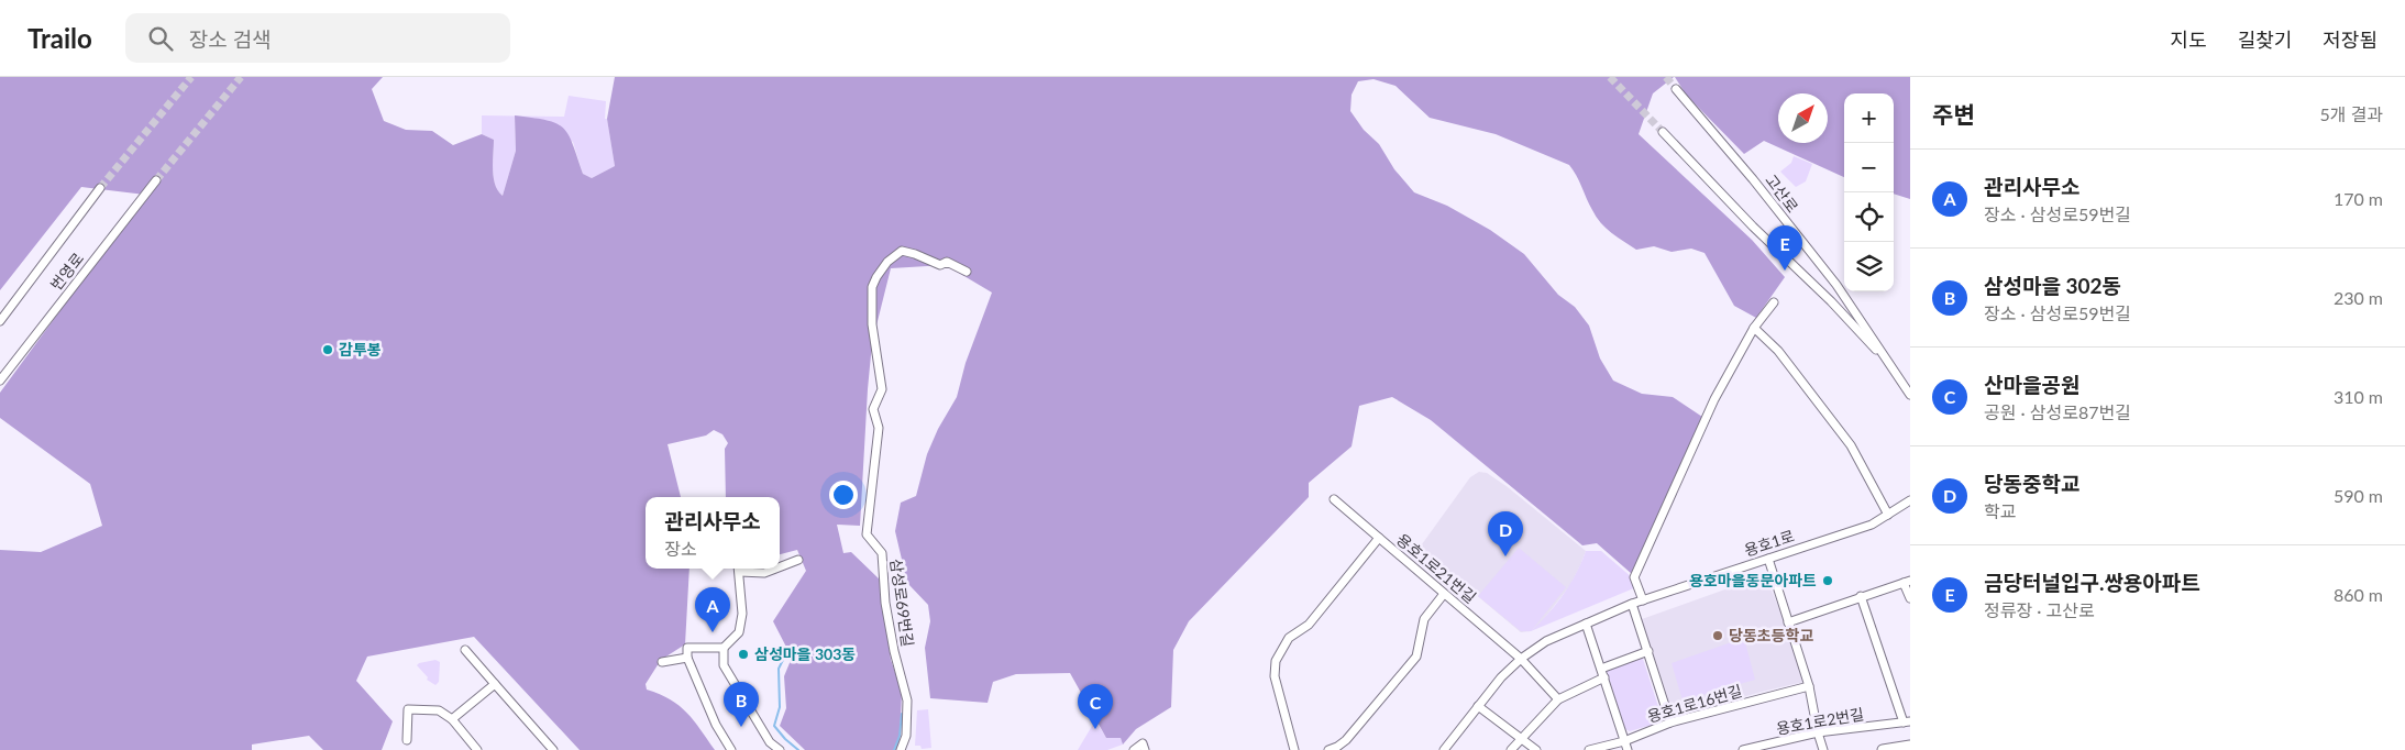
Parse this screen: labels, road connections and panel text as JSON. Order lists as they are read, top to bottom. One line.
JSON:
{"streets":{"street":["고산로","번영로","용호1로","용호1로21번길","삼성로69번길","용호1로16번길","용호1로2번길"]},"crossings":[["용호1로","용호1로21번길"]],"places":["감투봉","용호마을동문아파트","당동초등학교","삼성마을 303동"],"north":"top right","page":{"header":"Trailo","search":"장소 검색","nav":["지도","길찾기","저장됨"],"heading":["주변","5개 결과"],"map_buttons":["+","−"],"list":[{"mark":"A","name":"관리사무소","note":"장소 · 삼성로59번길","value":"170 m"},{"mark":"B","name":"삼성마을 302동","note":"장소 · 삼성로59번길","value":"230 m"},{"mark":"C","name":"산마을공원","note":"공원 · 삼성로87번길","value":"310 m"},{"mark":"D","name":"당동중학교","note":"학교","value":"590 m"},{"mark":"E","name":"금당터널입구.쌍용아파트","note":"정류장 · 고산로","value":"860 m"}],"pins":["E","D","A","B","C"],"popup":["관리사무소","장소"]}}
